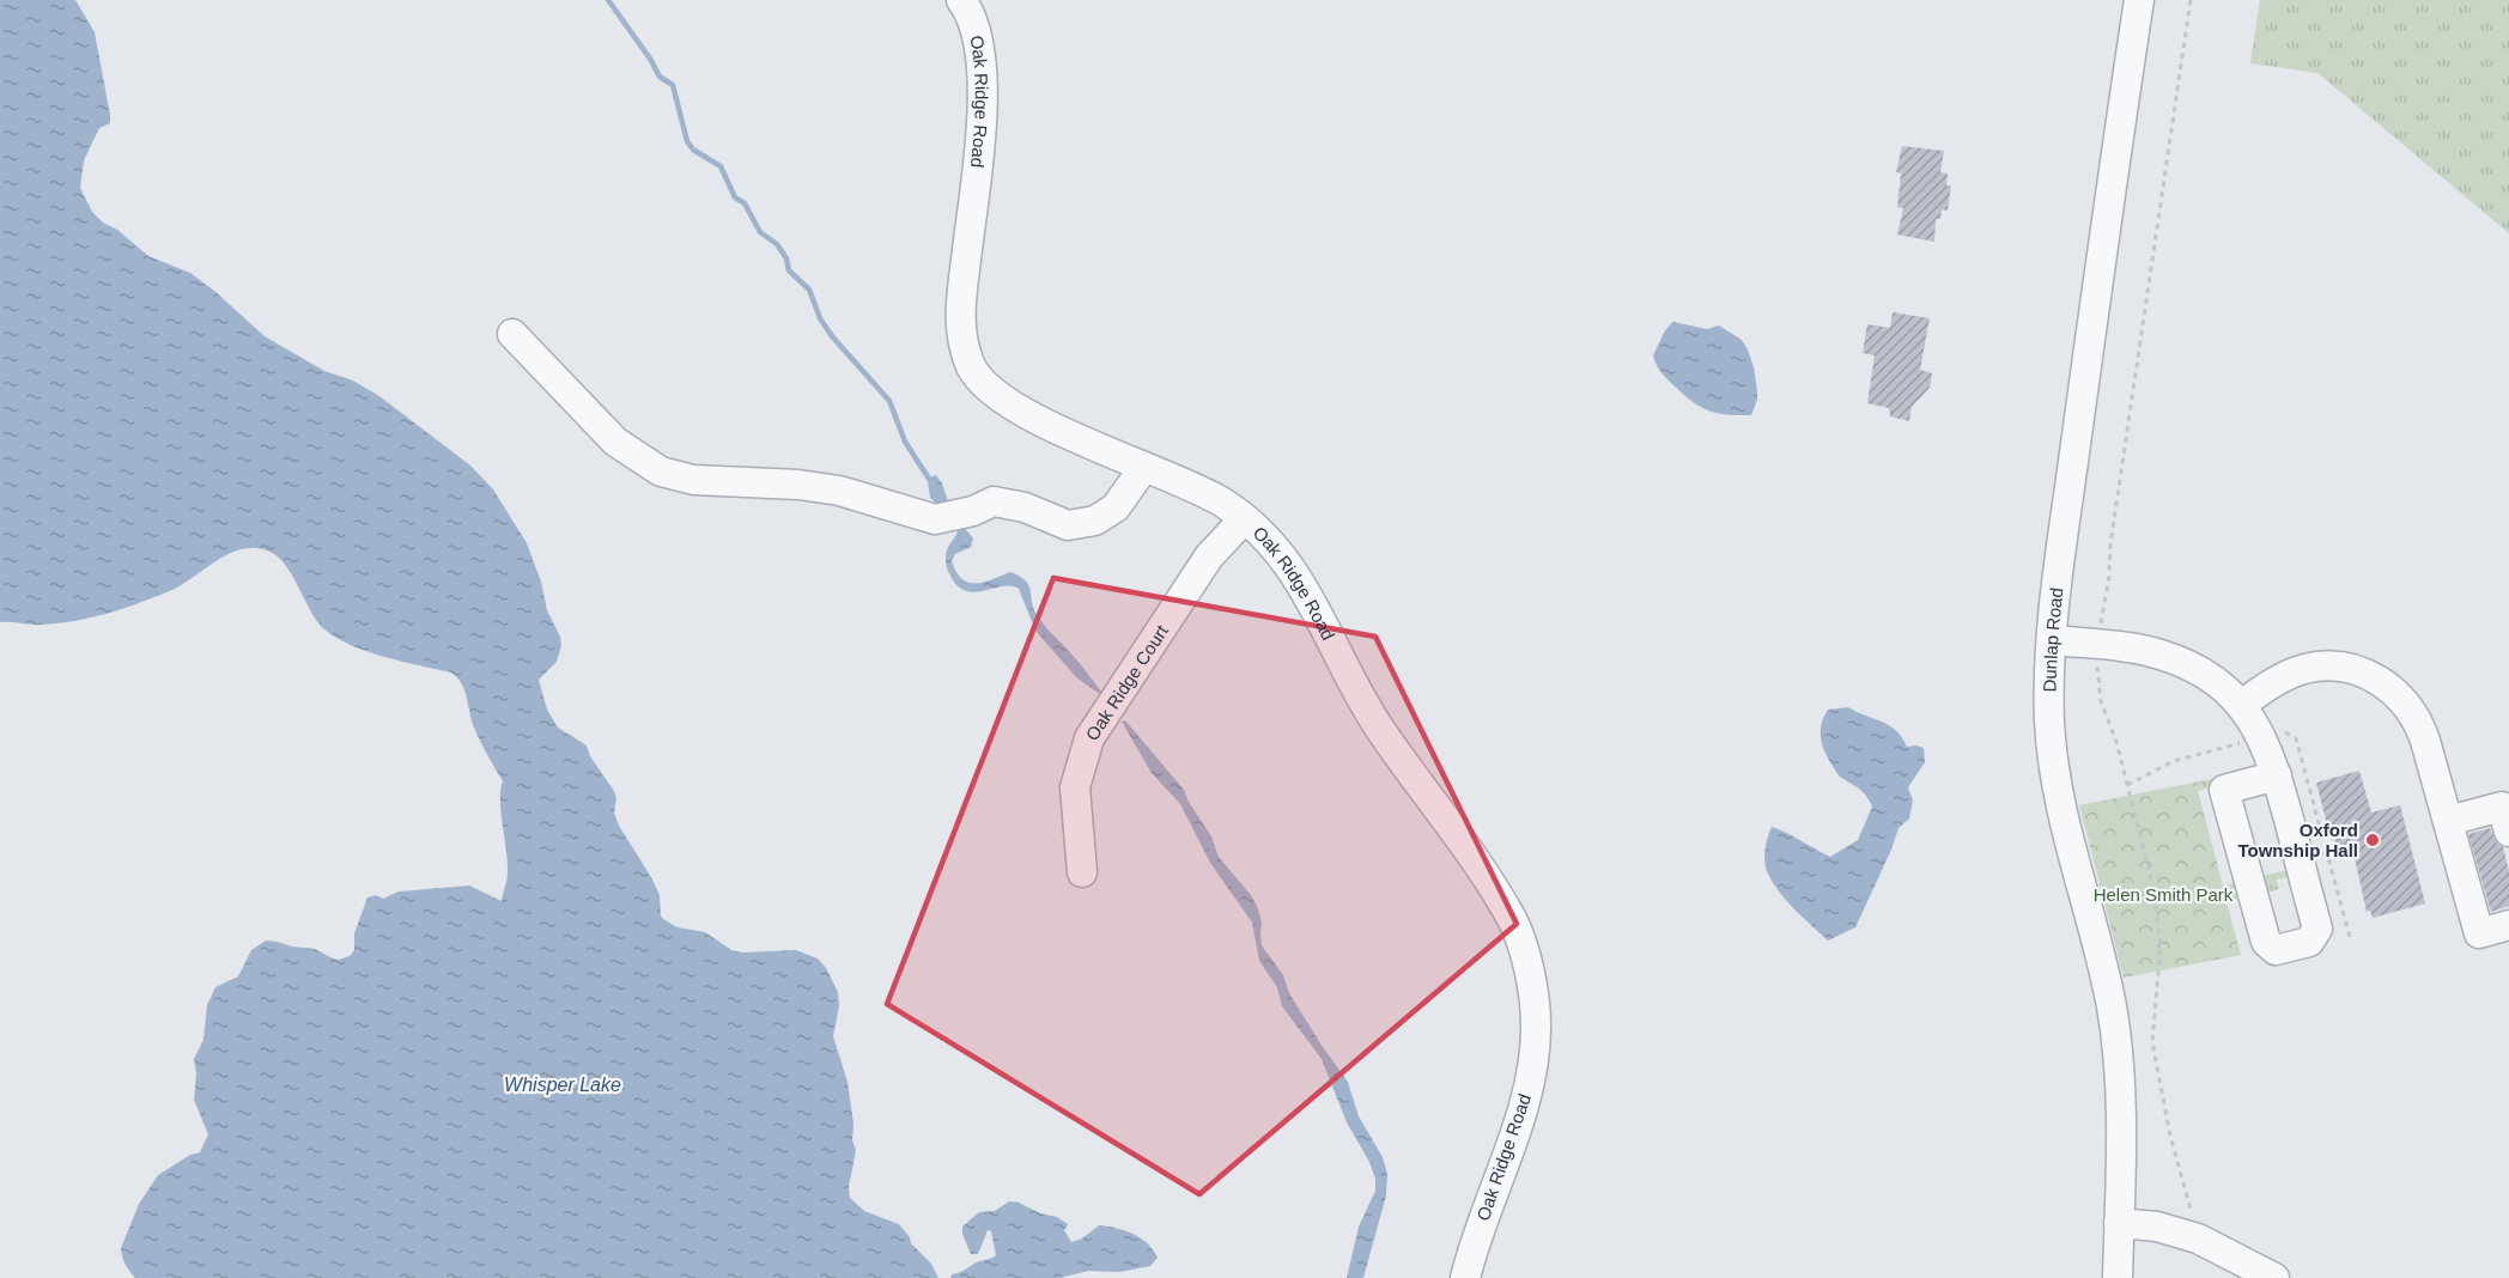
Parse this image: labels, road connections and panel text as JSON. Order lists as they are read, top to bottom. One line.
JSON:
{"streets":{"street":["Oak Ridge Road","Dunlap Road","Oak Ridge Court"]},"crossings":[["Oak Ridge Road","Oak Ridge Court"]],"water":["Whisper Lake"],"parks":["Helen Smith Park"],"places":["Oxford Township Hall"]}
